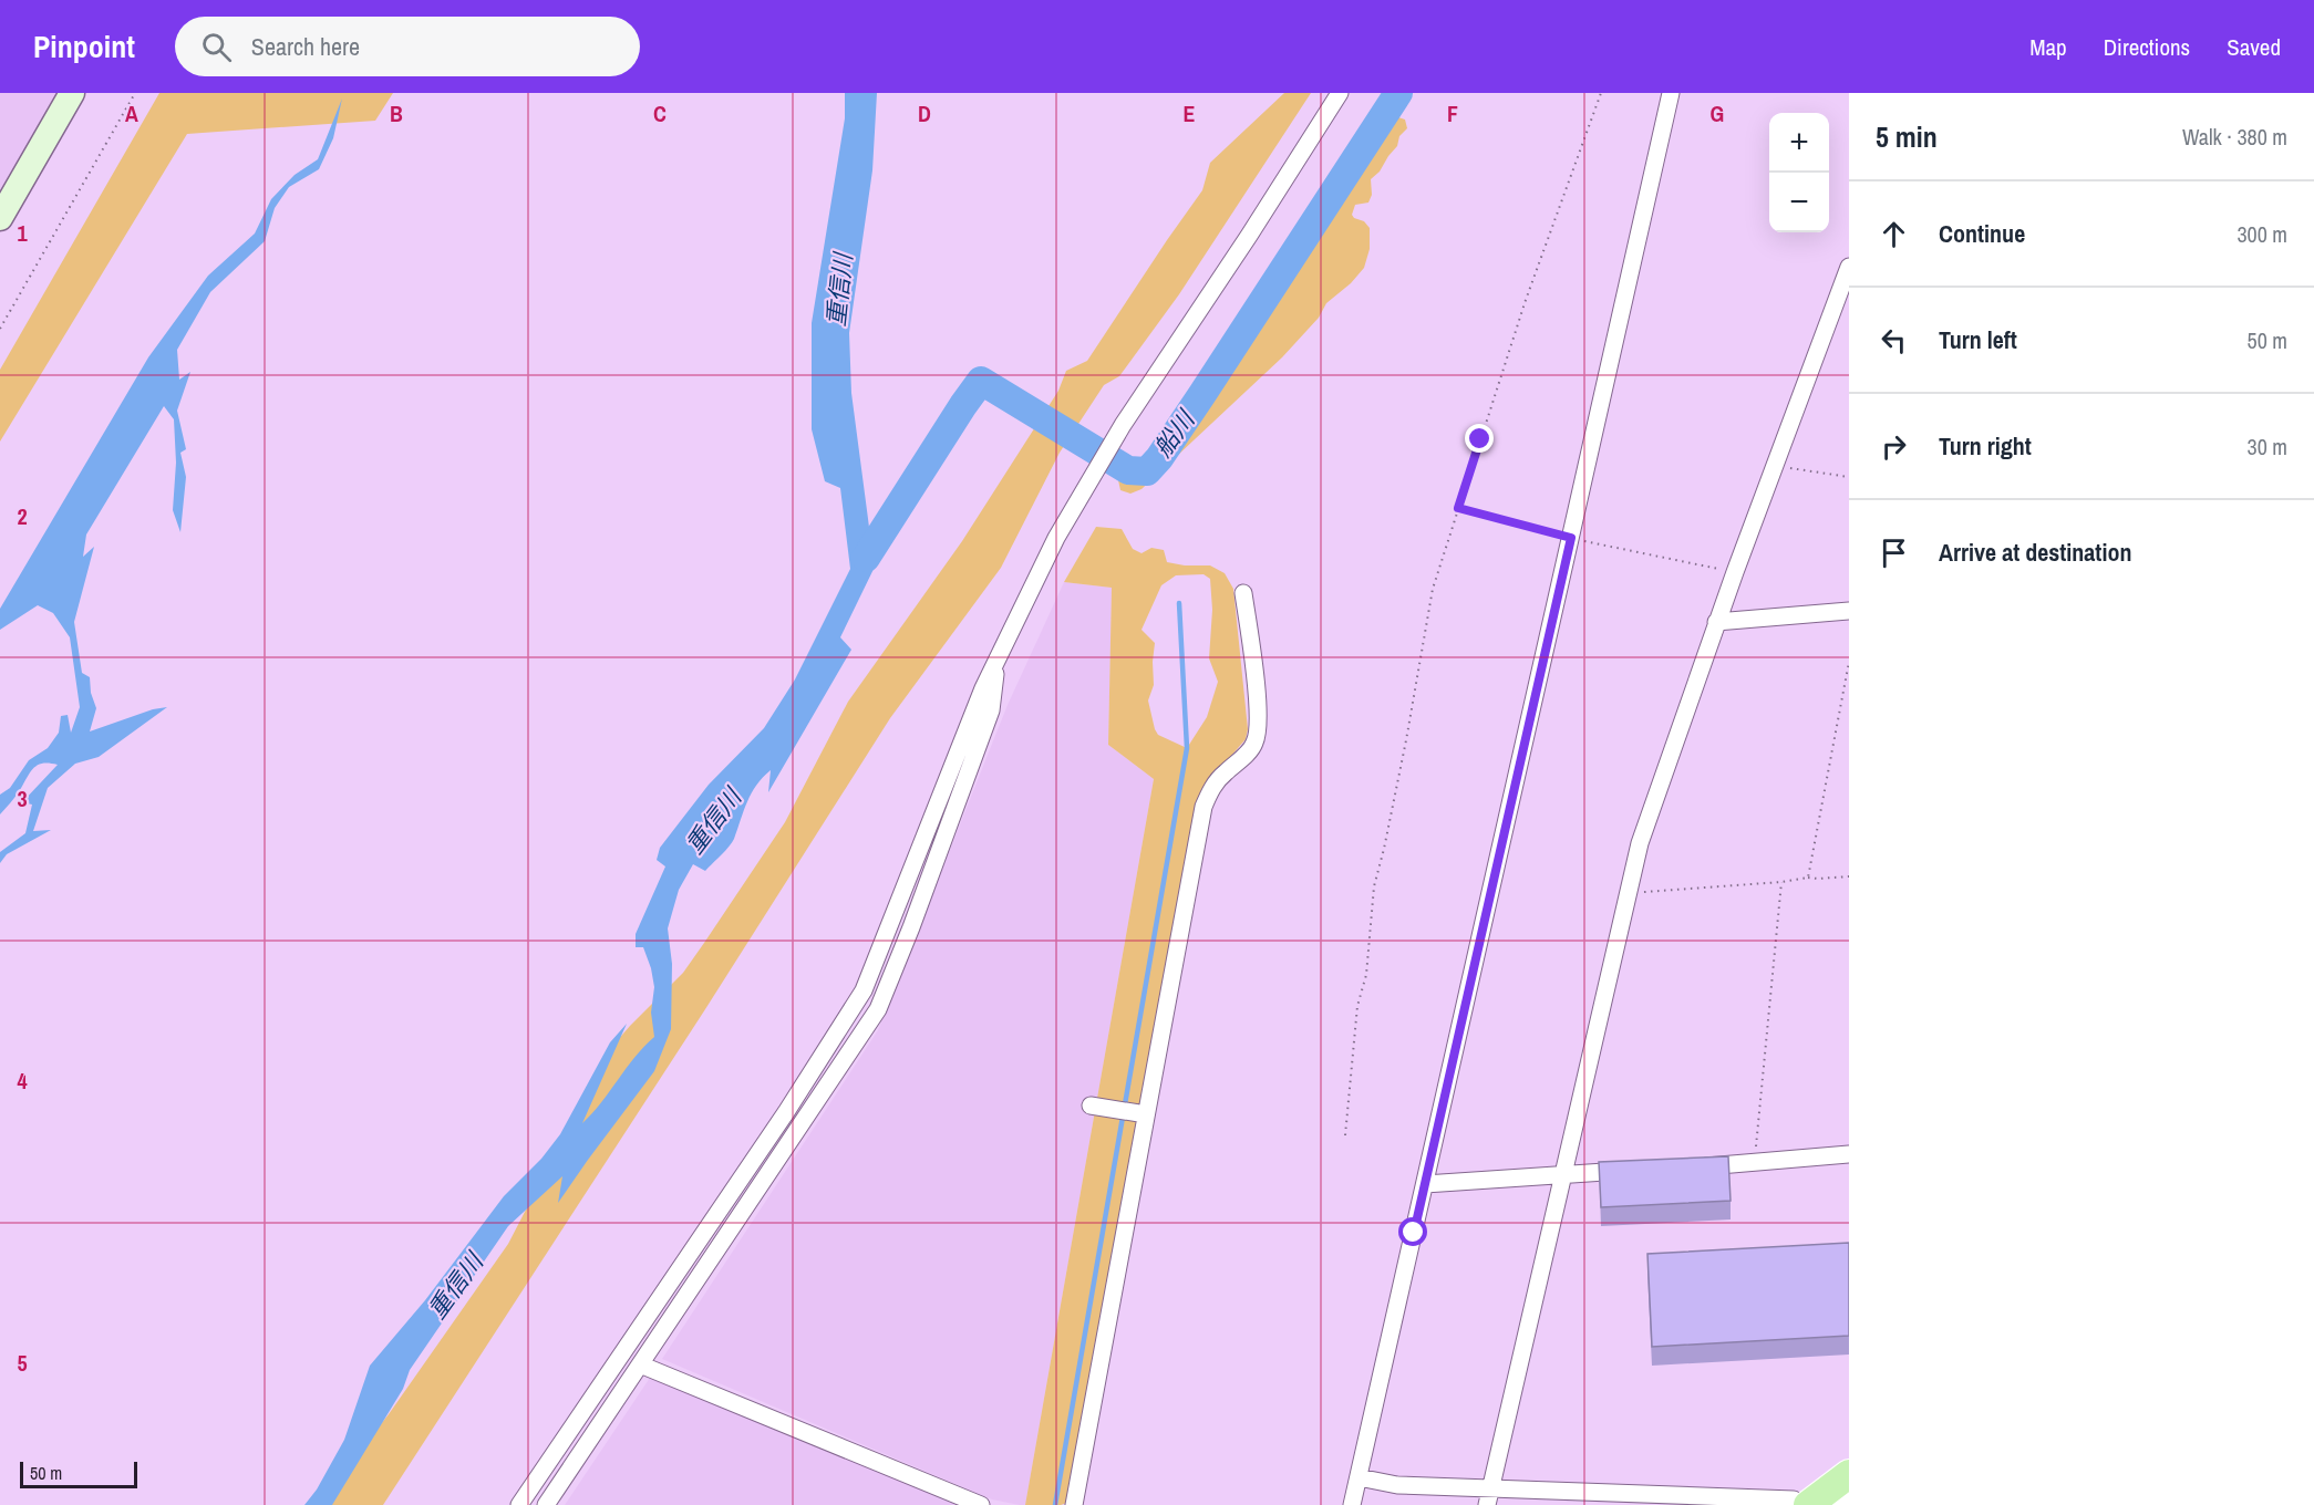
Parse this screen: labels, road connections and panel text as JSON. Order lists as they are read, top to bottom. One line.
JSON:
{"water":["重信川","船川"],"scale_bar":"50 m","page":{"header":"Pinpoint","search":"Search here","nav":["Map","Directions","Saved"],"heading":["5 min","Walk · 380 m"],"map_buttons":["+","−"],"list":[["Continue","300 m"],["Turn left","50 m"],["Turn right","30 m"],"Arrive at destination"],"scale":"50 m"},"grid":{"columns":["A","B","C","D","E","F","G"],"rows":["1","2","3","4","5"]}}
